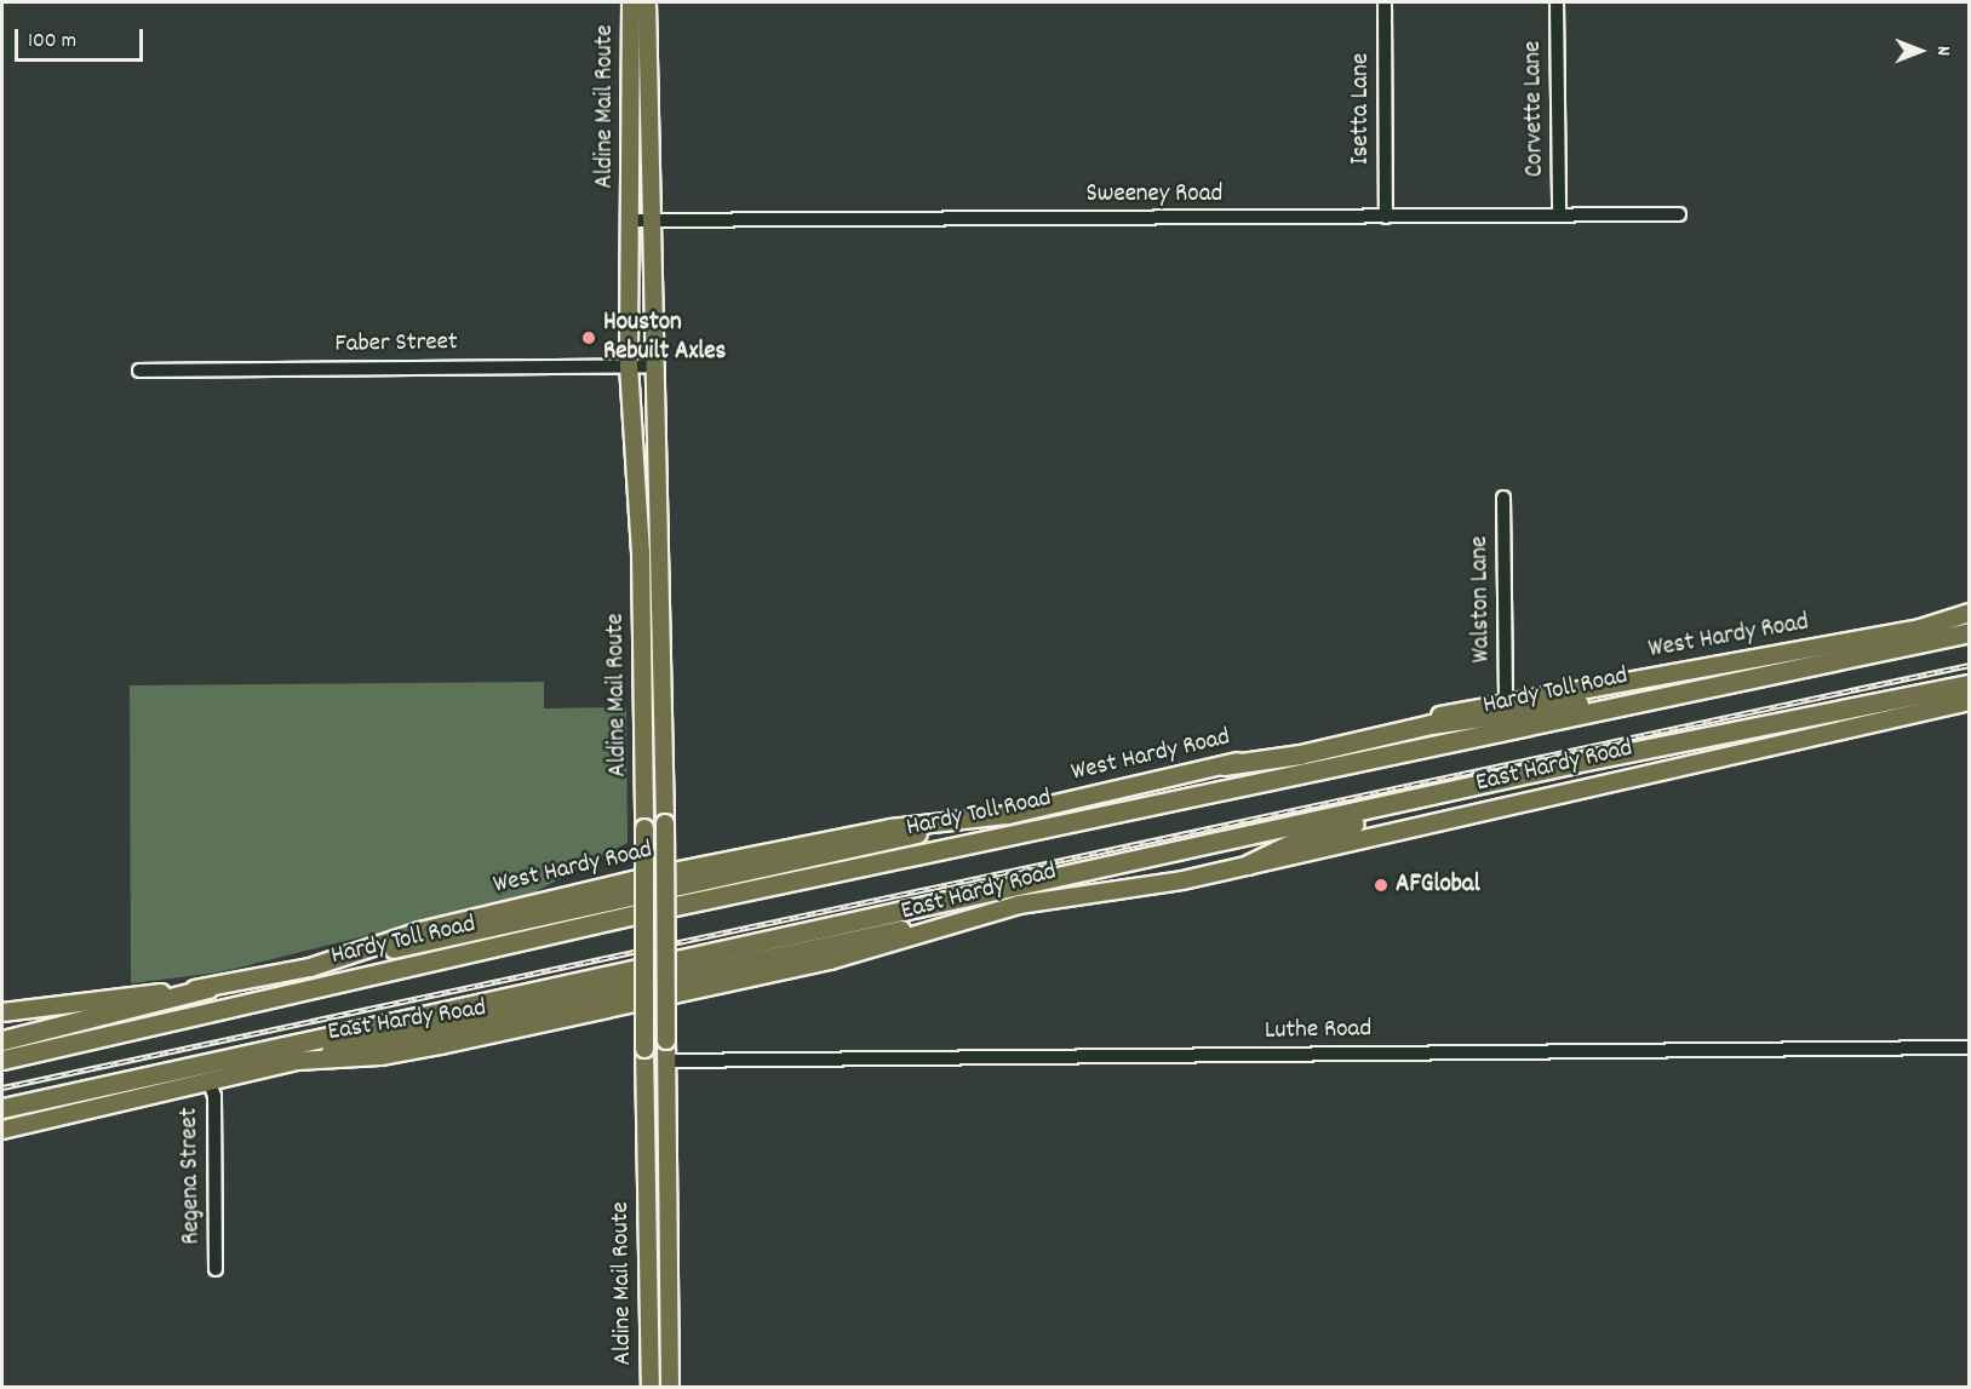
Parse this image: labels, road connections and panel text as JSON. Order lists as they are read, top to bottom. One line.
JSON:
{"streets":{"highway":["Hardy Toll Road"],"main road":["Aldine Mail Route","West Hardy Road","East Hardy Road"],"street":["Isetta Lane","Corvette Lane","Sweeney Road","Faber Street","Walston Lane","Luthe Road","Regena Street"]},"crossings":[["Aldine Mail Route","Sweeney Road"],["Aldine Mail Route","Faber Street"],["Aldine Mail Route","Luthe Road"],["Isetta Lane","Sweeney Road"],["Corvette Lane","Sweeney Road"],["Walston Lane","West Hardy Road"],["East Hardy Road","Regena Street"]],"places":["Houston Rebuilt Axles","AFGlobal"],"scale_bar":"100 m","north":"right"}
